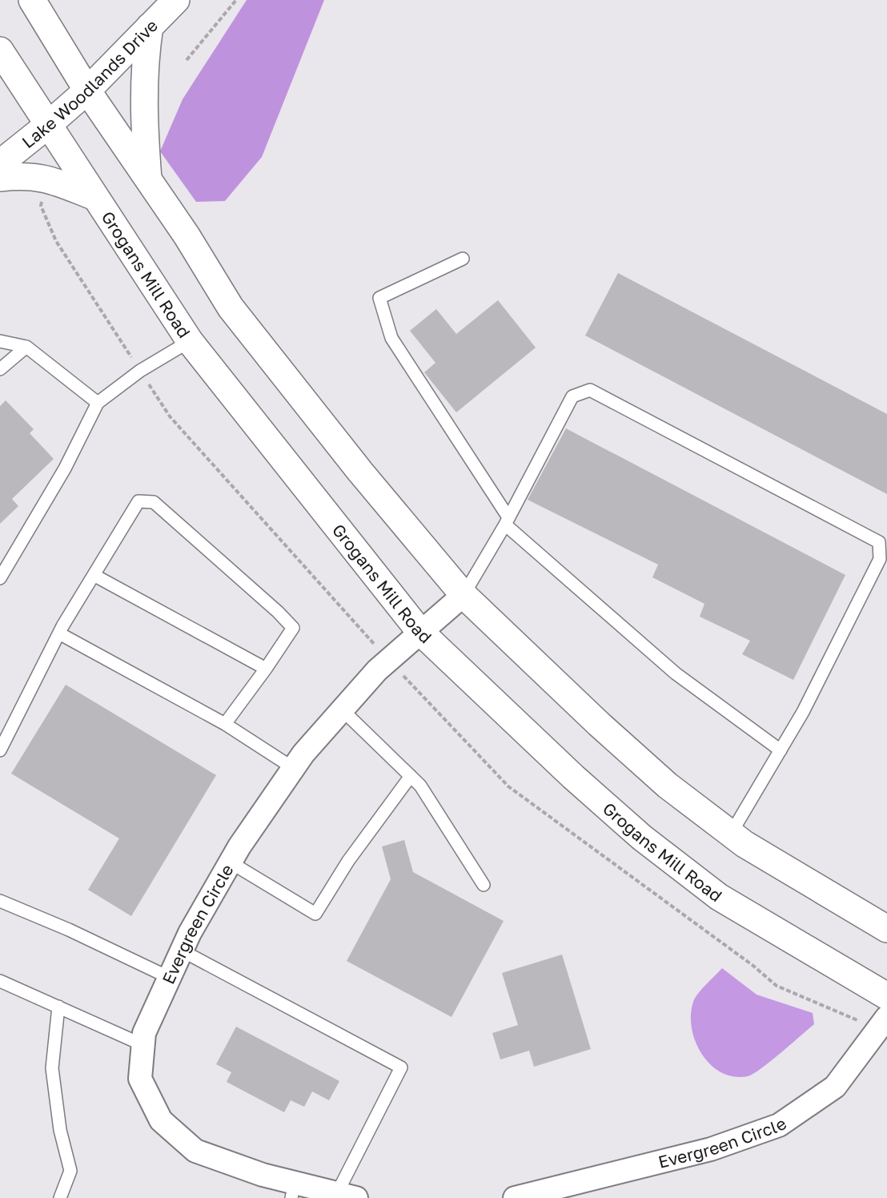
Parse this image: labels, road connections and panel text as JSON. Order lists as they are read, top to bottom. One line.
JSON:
{"streets":{"main road":["Lake Woodlands Drive","Grogans Mill Road"],"street":["Evergreen Circle"]},"crossings":[["Lake Woodlands Drive","Grogans Mill Road"],["Grogans Mill Road","Evergreen Circle"]]}
